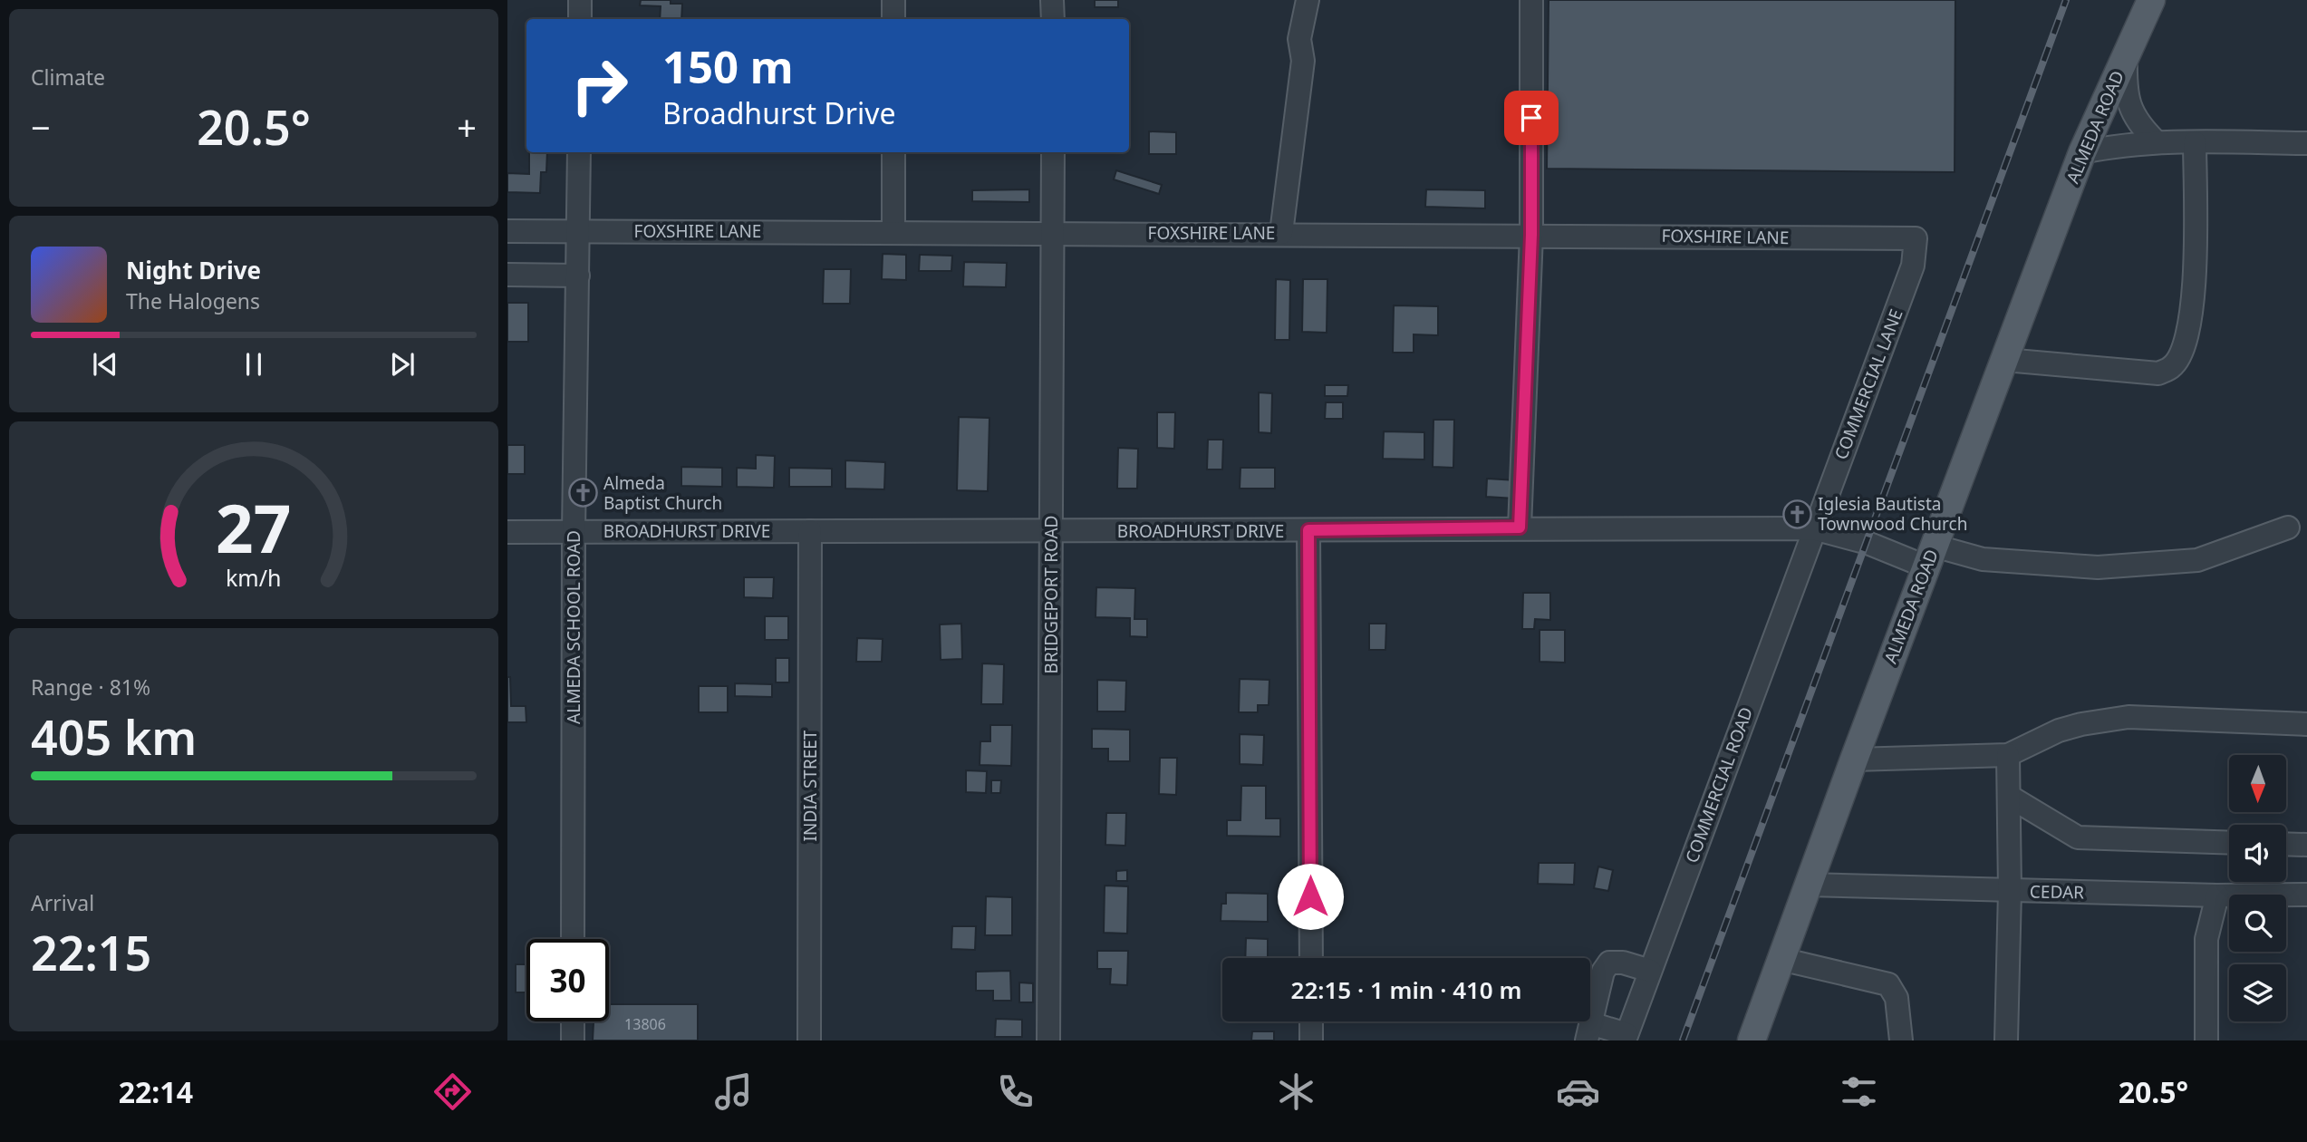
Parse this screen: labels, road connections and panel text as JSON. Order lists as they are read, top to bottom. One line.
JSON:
{"streets":{"main road":["ALMEDA ROAD"],"street":["FOXSHIRE LANE","COMMERCIAL LANE","BROADHURST DRIVE","BRIDGEPORT ROAD","ALMEDA SCHOOL ROAD","COMMERCIAL ROAD","INDIA STREET","CEDAR"]},"crossings":[["ALMEDA ROAD","BROADHURST DRIVE"],["ALMEDA ROAD","CEDAR"],["FOXSHIRE LANE","COMMERCIAL LANE"],["FOXSHIRE LANE","BRIDGEPORT ROAD"],["FOXSHIRE LANE","ALMEDA SCHOOL ROAD"],["COMMERCIAL LANE","BROADHURST DRIVE"],["COMMERCIAL LANE","COMMERCIAL ROAD"],["BROADHURST DRIVE","BRIDGEPORT ROAD"],["BROADHURST DRIVE","ALMEDA SCHOOL ROAD"],["BROADHURST DRIVE","COMMERCIAL ROAD"],["BROADHURST DRIVE","INDIA STREET"]],"places":{"church":["Almeda Baptist Church","Iglesia Bautista Townwood Church"]},"house_numbers":["13806"],"north":"bottom","page":{"tile":["Climate",["Range · 81%","405 km"],["Arrival","22:15"]],"turn":["150 m","Broadhurst Drive"],"heat":["−","20.5°","+"],"song":["Night Drive","The Halogens"],"limit":"30","trip":"22:15 · 1 min · 410 m","tabs":["22:14","20.5°"],"gauge":["27","km/h"]}}
